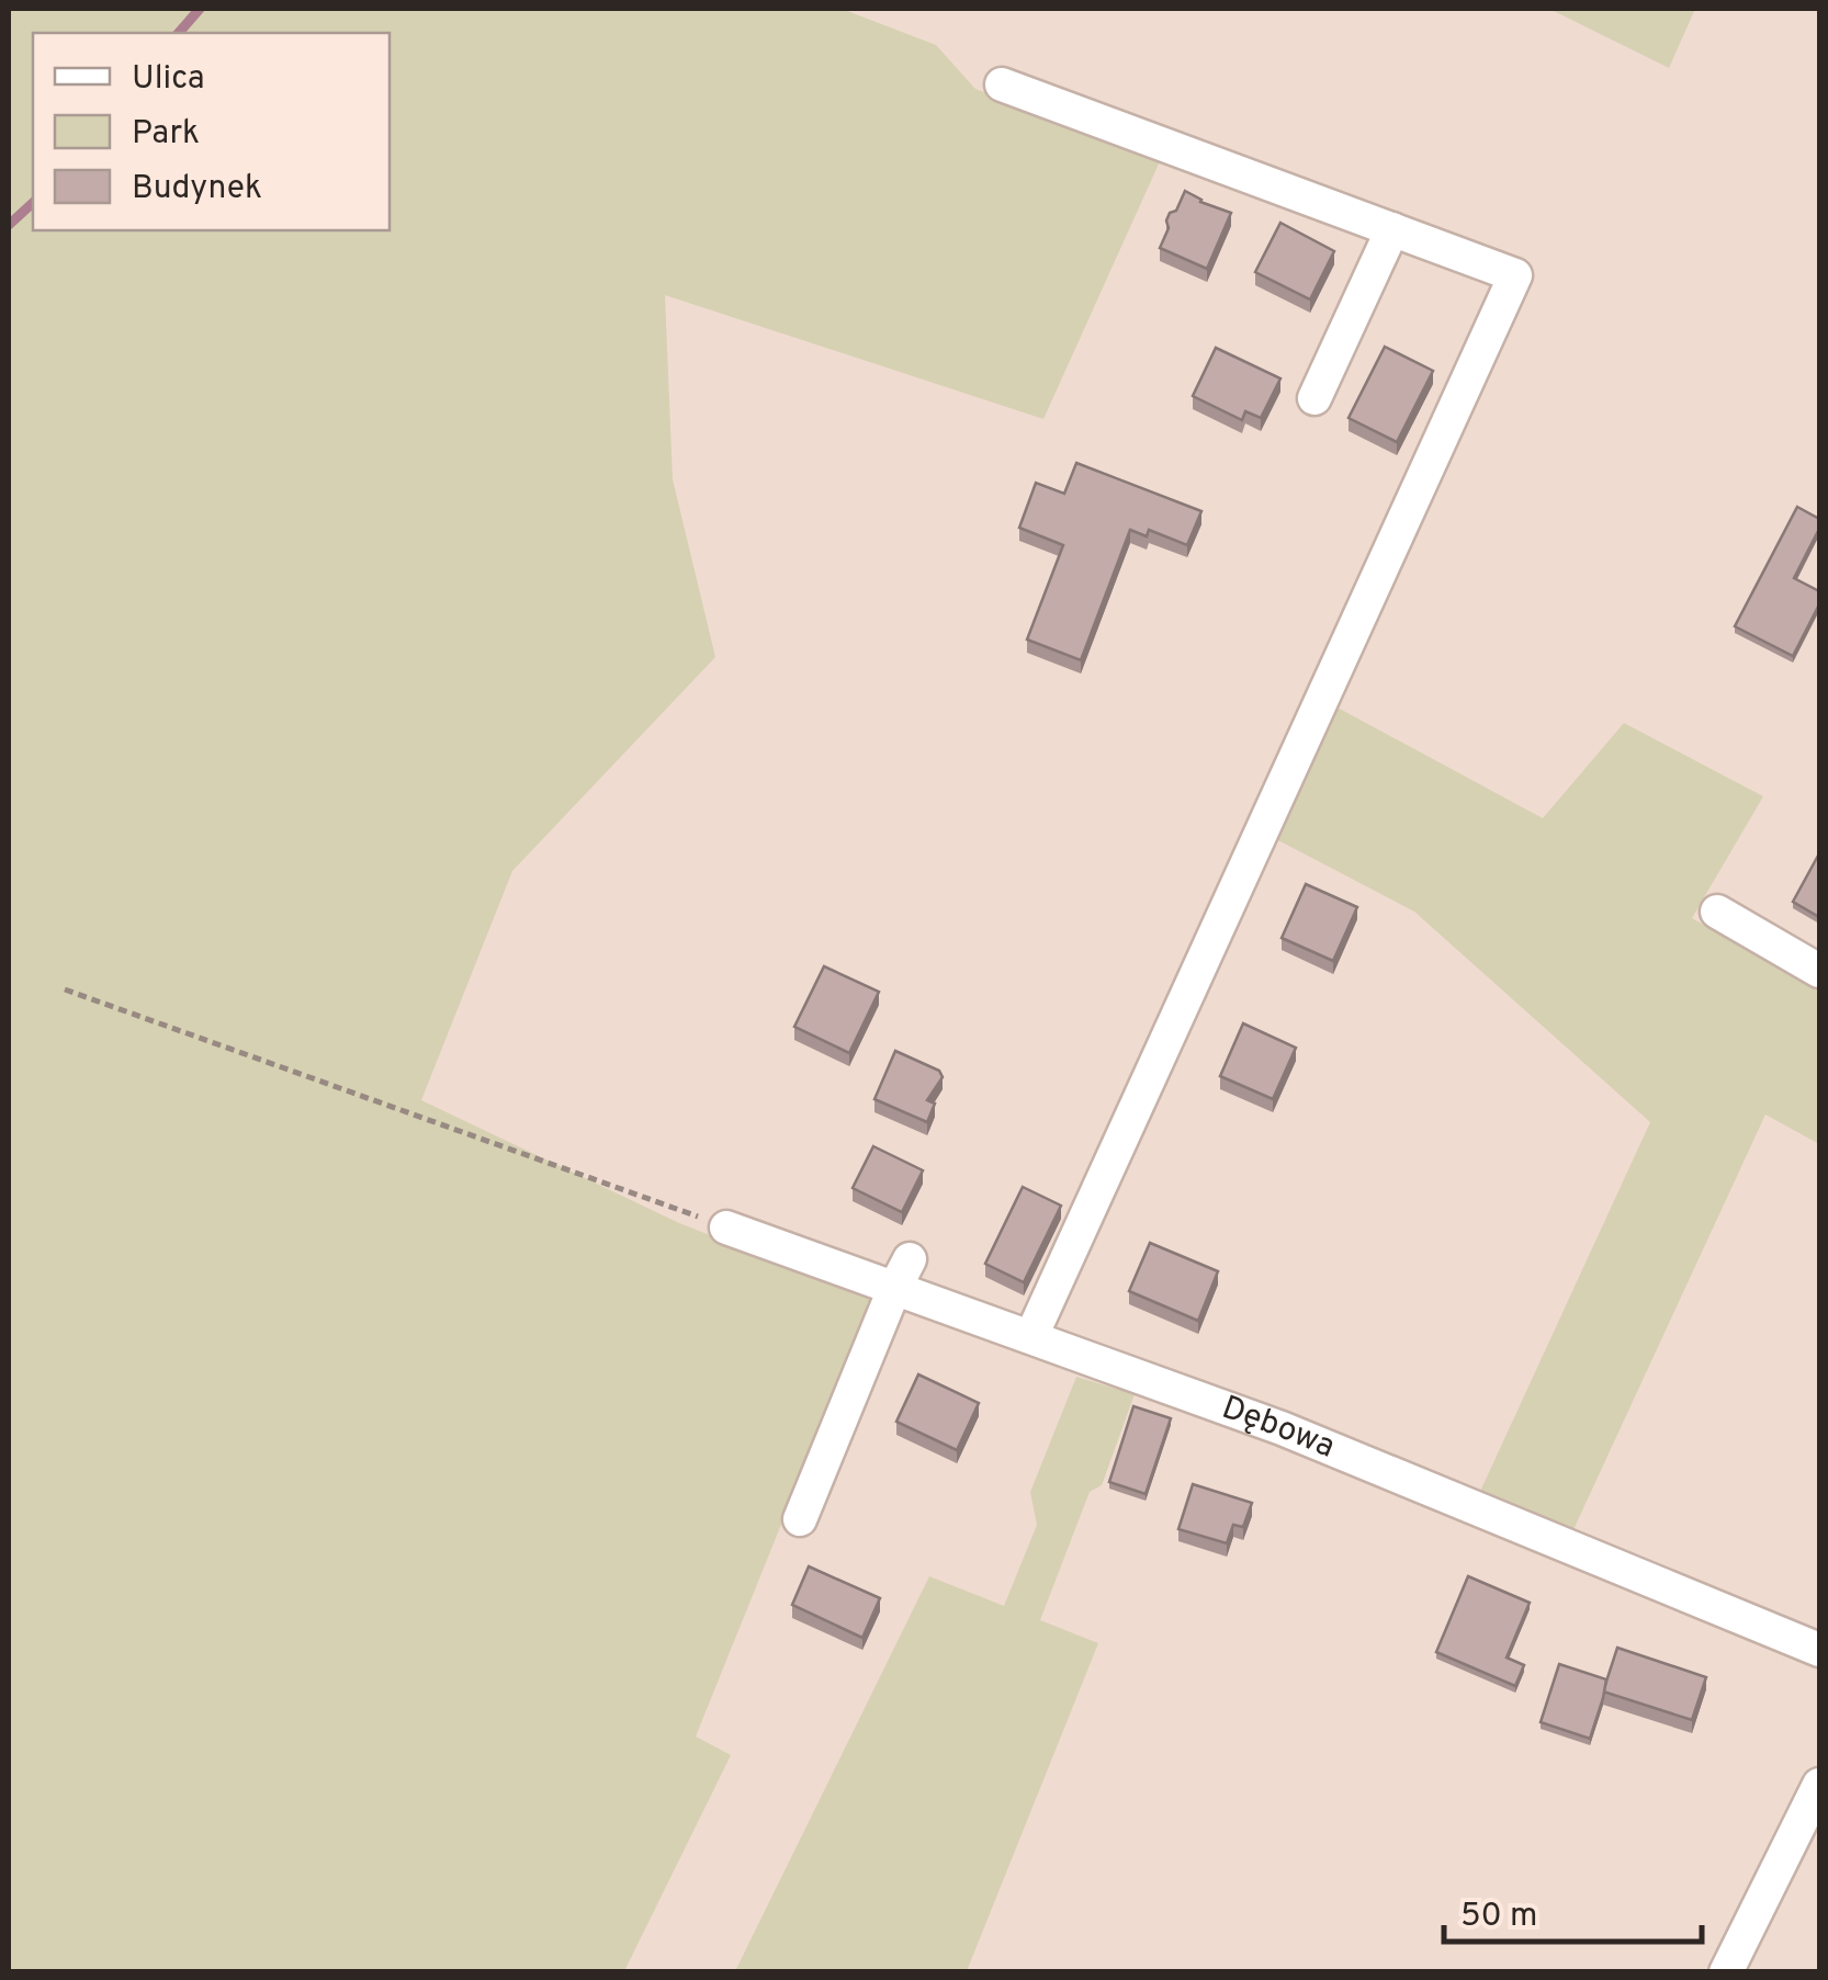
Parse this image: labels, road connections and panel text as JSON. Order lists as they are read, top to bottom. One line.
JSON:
{"streets":{"street":["Dębowa"]},"legend":["Ulica","Park","Budynek"],"scale_bar":"50 m"}
